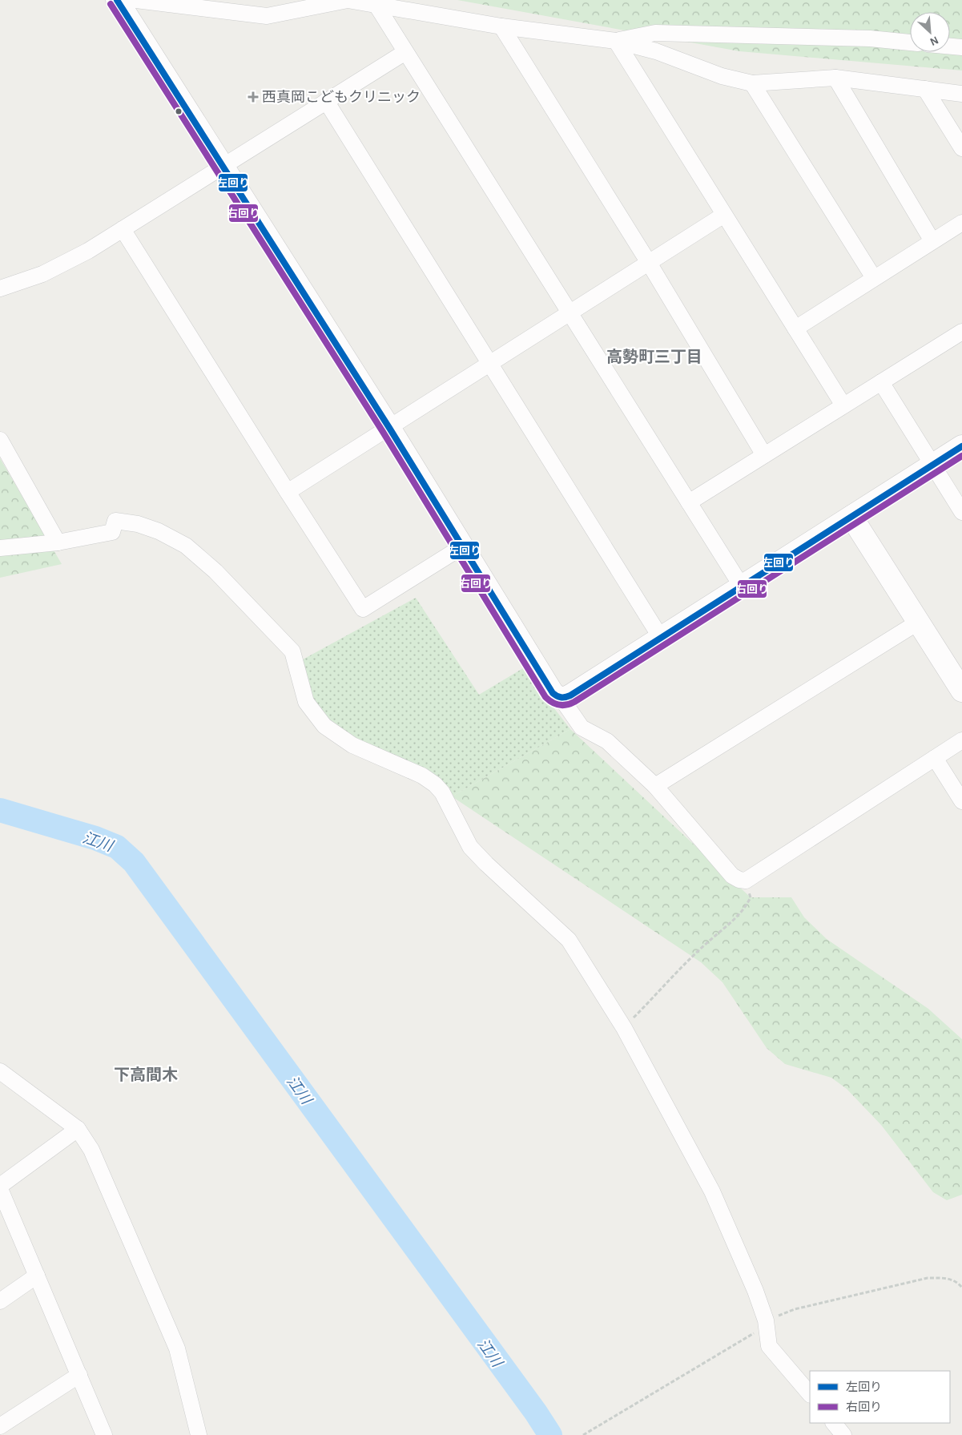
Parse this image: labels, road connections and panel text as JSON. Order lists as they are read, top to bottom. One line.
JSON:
{"districts":["高勢町三丁目","下高間木"],"water":["江川"],"places":{"health":["西真岡こどもクリニック"]},"lines":["transit line 左回り","transit line 右回り"],"legend":["左回り","右回り"],"north":"bottom right"}
